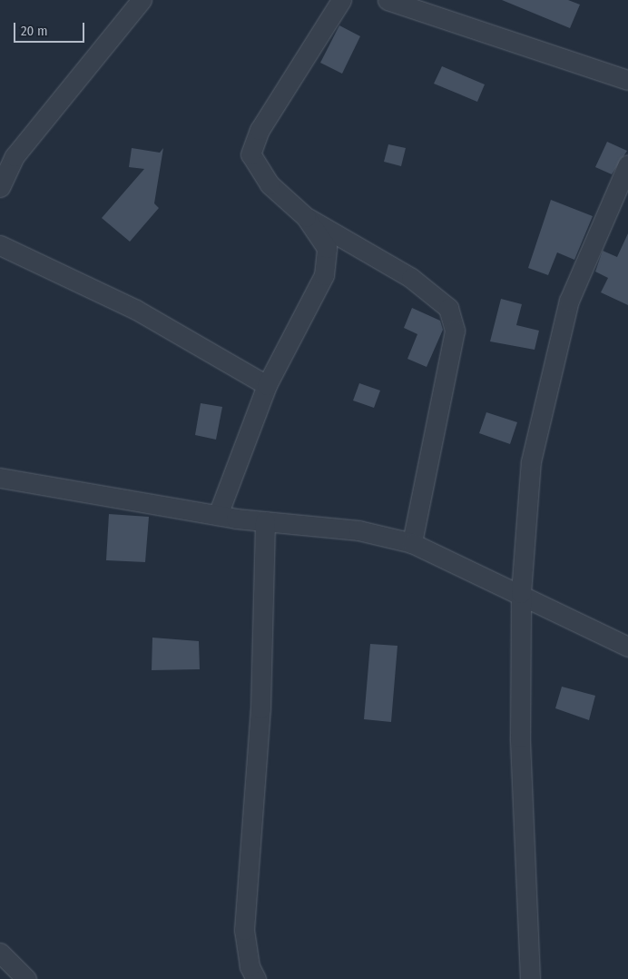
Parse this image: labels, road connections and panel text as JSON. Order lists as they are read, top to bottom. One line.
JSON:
{"scale_bar":"20 m"}
